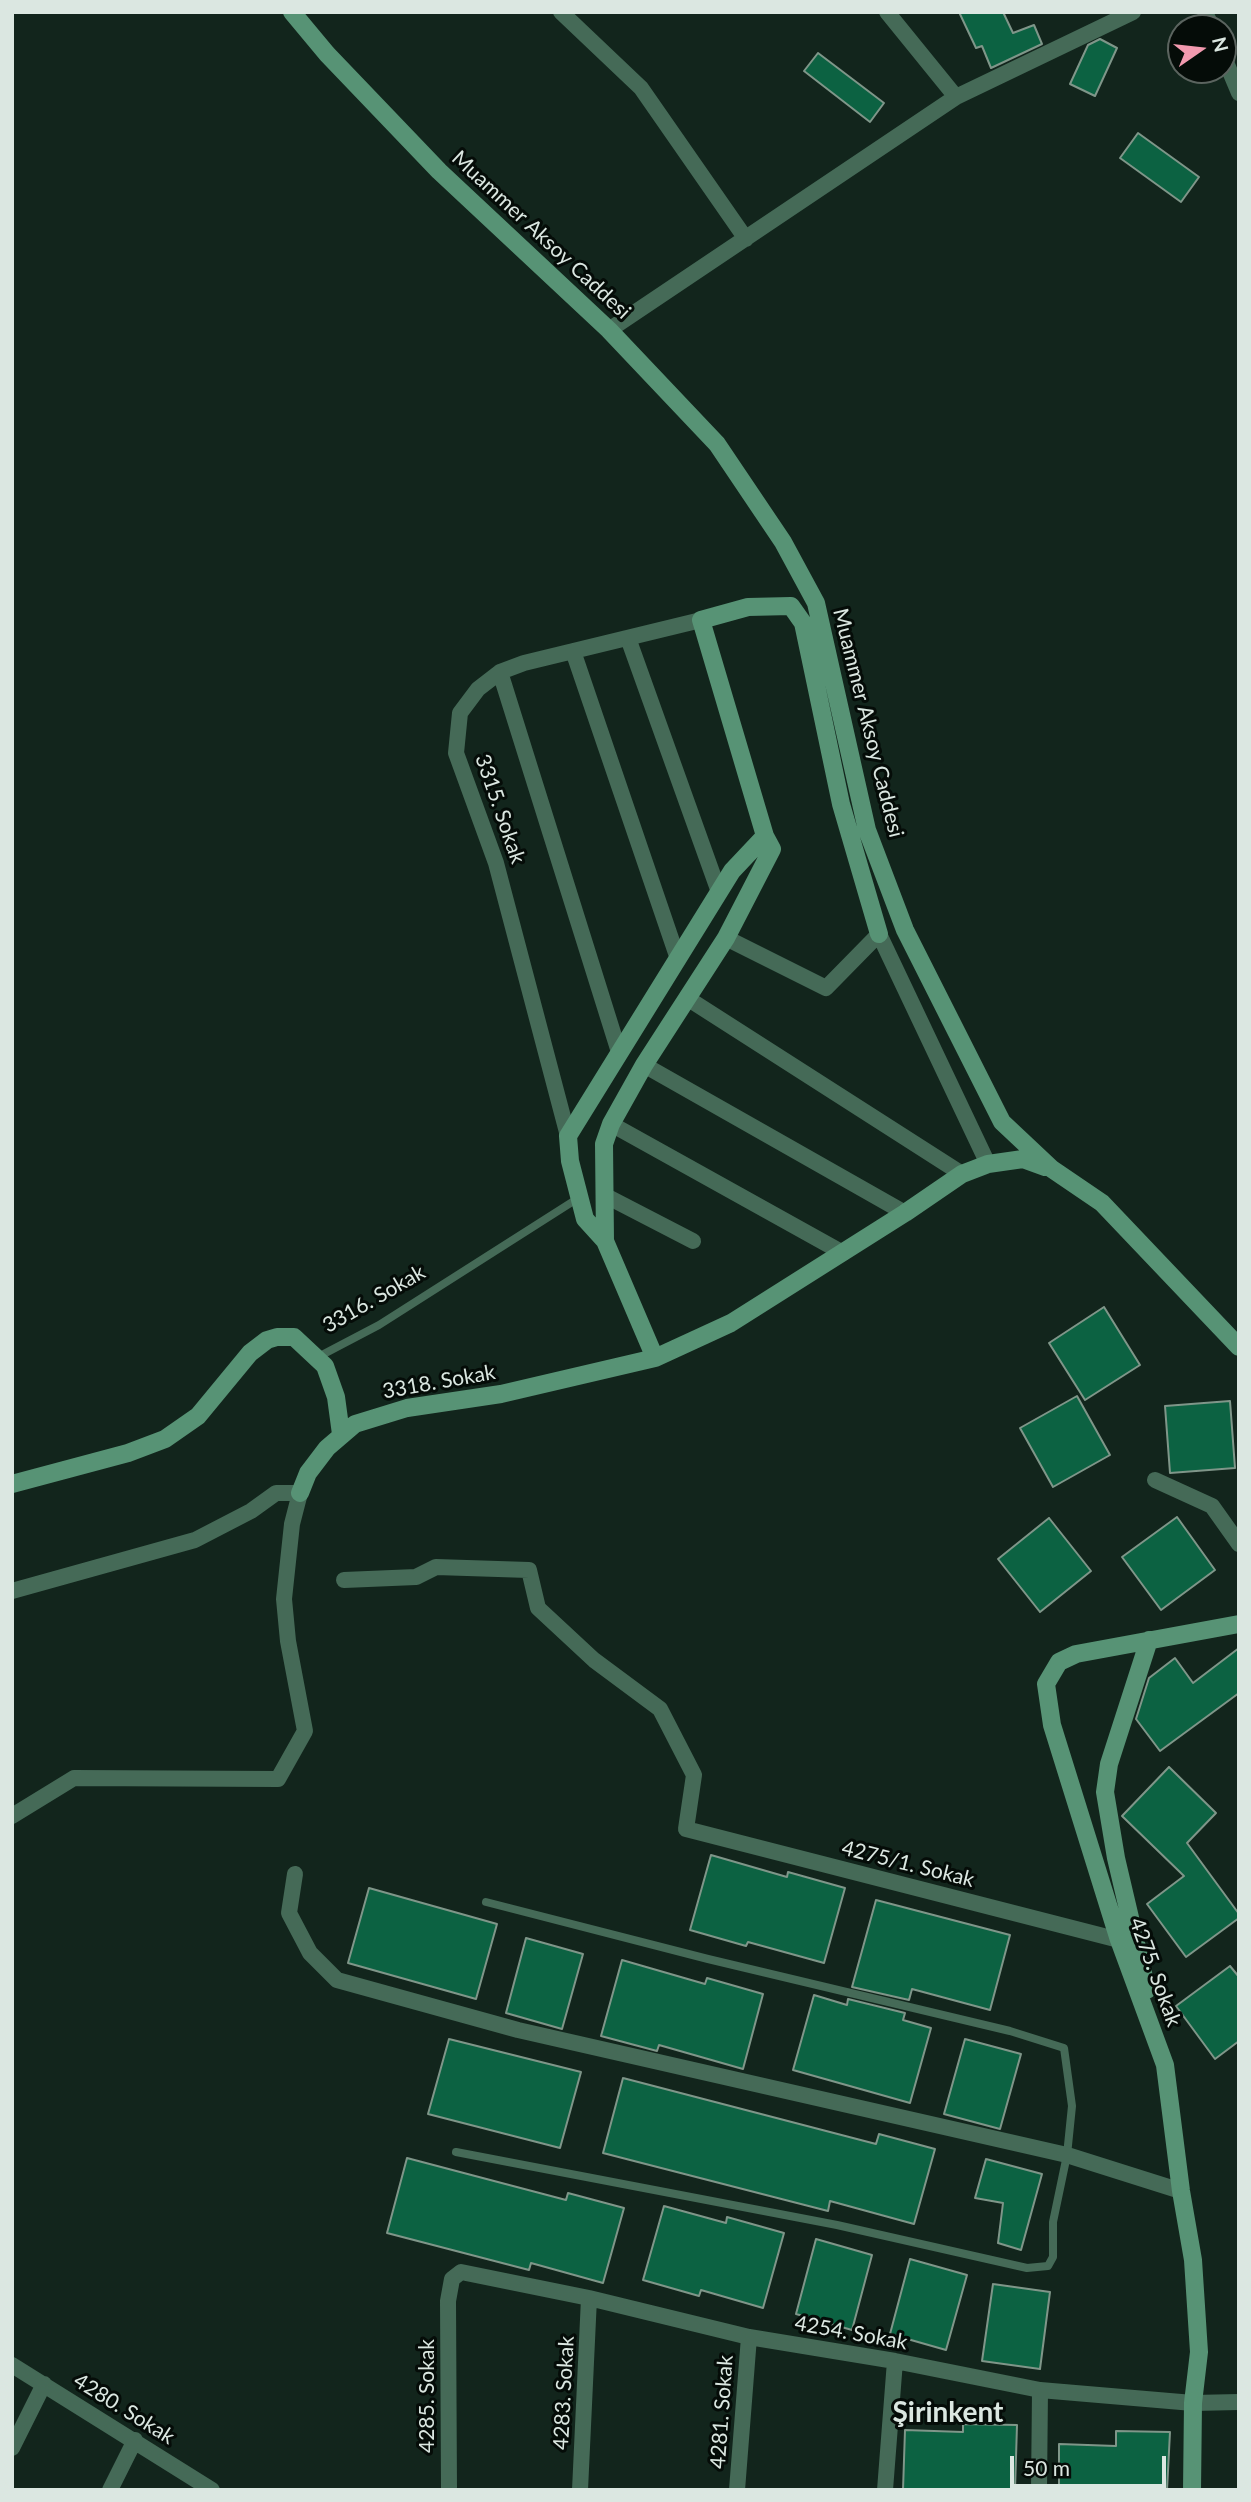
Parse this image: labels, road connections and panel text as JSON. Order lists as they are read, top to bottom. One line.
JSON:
{"streets":{"street":["Muammer Aksoy Caddesi","3315. Sokak","3316. Sokak","3318. Sokak","4275/1. Sokak","4275. Sokak","4254. Sokak","4283. Sokak","4285. Sokak","4280. Sokak","4281. Sokak"]},"crossings":[["Muammer Aksoy Caddesi","3318. Sokak"],["4275/1. Sokak","4275. Sokak"],["4275. Sokak","4254. Sokak"],["4254. Sokak","4283. Sokak"],["4254. Sokak","4285. Sokak"],["4254. Sokak","4281. Sokak"]],"districts":["Şirinkent"],"scale_bar":"50 m","north":"right"}
